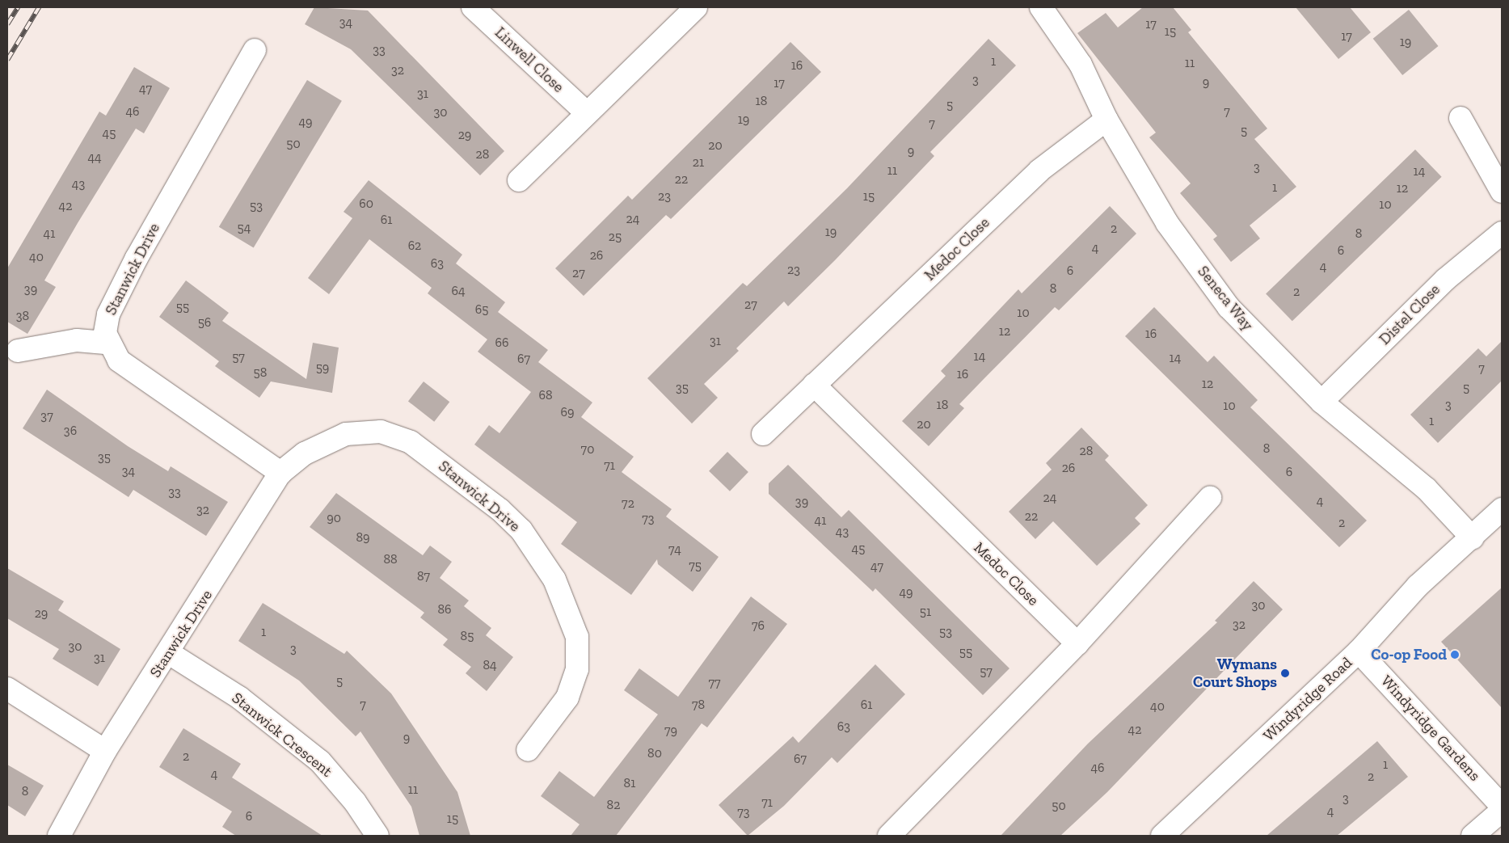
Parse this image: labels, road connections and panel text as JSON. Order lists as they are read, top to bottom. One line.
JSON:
{"streets":{"street":["Linwell Close","Medoc Close","Stanwick Drive","Seneca Way","Distel Close","Windyridge Road","Windyridge Gardens","Stanwick Crescent"]},"crossings":[["Medoc Close","Seneca Way"],["Stanwick Drive","Stanwick Crescent"],["Seneca Way","Distel Close"],["Seneca Way","Windyridge Road"],["Windyridge Road","Windyridge Gardens"]],"places":["Co-op Food","Wymans Court Shops"],"house_numbers":["34","17","15","17","19","33","1","11","16","32","3","9","17","47","31","18","5","46","7","30","19","49","7","5","45","29","50","20","9","28","44","21","3","11","14","22","43","1","12","23","15","60","10","42","53","24","61","54","2","19","41","8","25","62","4","6","26","40","63","4","23","6","27","8","39","64","2","27","55","65","10","38","56","12","16","31","66","14","57","14","67","59","7","58","16","12","35","5","68","18","3","10","69","37","1","20","36","8","70","28","35","71","26","34","6","33","24","4","39","72","32","22","90","73","41","2","43","89","45","74","88","75","47","87","49","30","86","51","29","32","76","1","53","85","30","3","55","31","84","57","5","77","7","78","61","40","63","42","79","9","80","2","67","1","46","4","2","81","11","8","3","71","82","50","4","73","6","15"]}
